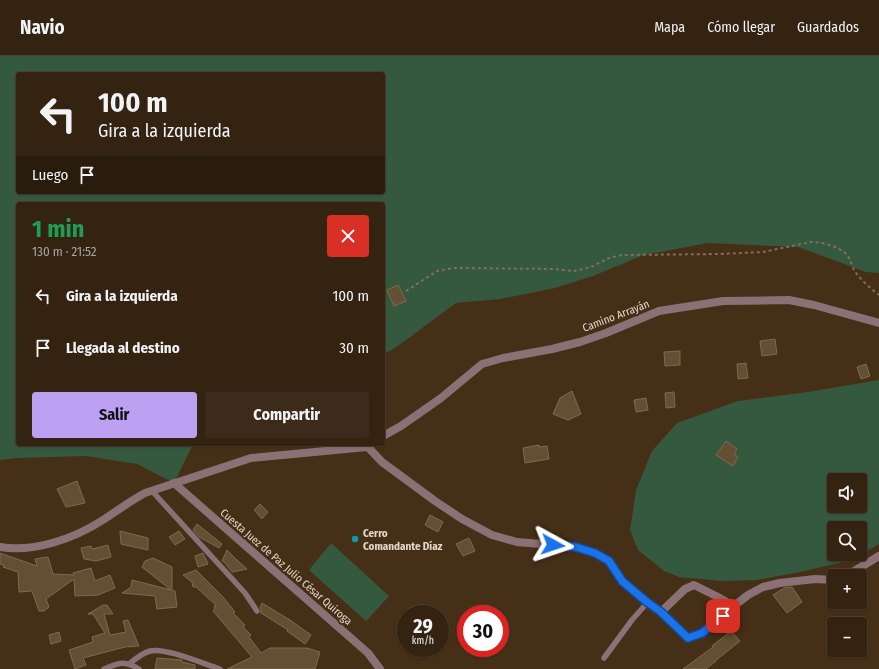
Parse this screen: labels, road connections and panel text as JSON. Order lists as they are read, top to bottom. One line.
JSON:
{"streets":{"street":["Camino Arrayán","Cuesta Juez de Paz Julio César Quiroga"]},"places":["Cerro Comandante Díaz"],"page":{"header":"Navio","nav":["Mapa","Cómo llegar","Guardados"],"turn":["100 m","Gira a la izquierda"],"then":"Luego","heading":["1 min","130 m · 21:52"],"list":[{"name":"Gira a la izquierda","value":"100 m"},{"name":"Llegada al destino","value":"30 m"}],"buttons":["Salir","Compartir"],"map_buttons":["+","−"],"speed":"29 km/h","limit":"30"}}
